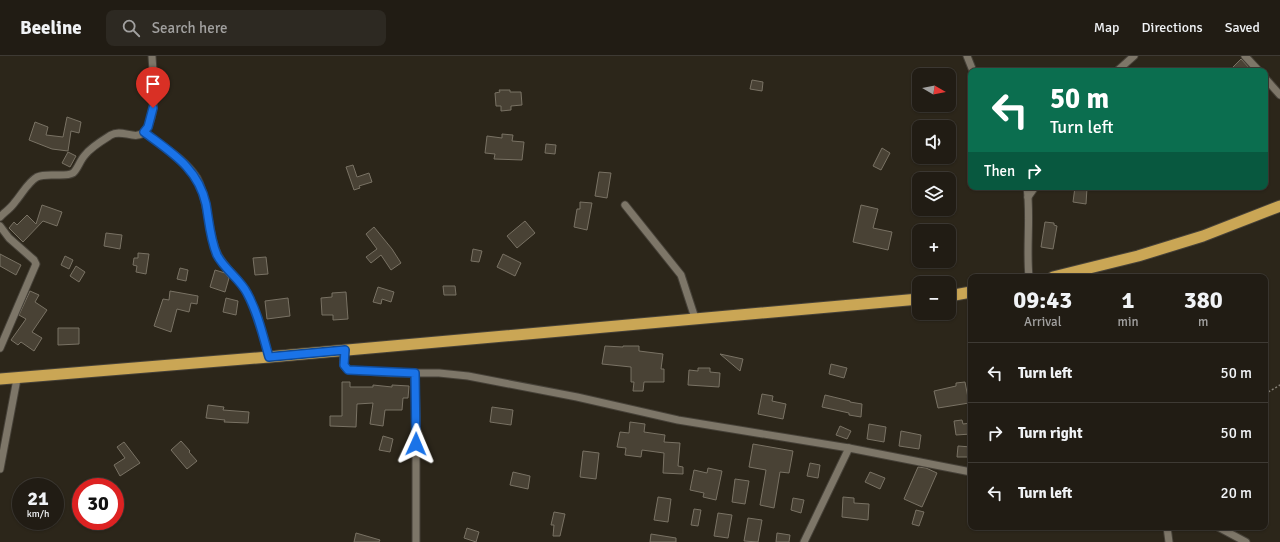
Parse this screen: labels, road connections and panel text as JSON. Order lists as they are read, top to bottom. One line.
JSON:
{"north":"right","page":{"header":"Beeline","search":"Search here","nav":["Map","Directions","Saved"],"map_buttons":["+","−"],"turn":["50 m","Turn left"],"then":"Then","eta":["09:43","Arrival","1","min","380","m"],"list":[{"name":"Turn left","value":"50 m"},{"name":"Turn right","value":"50 m"},{"name":"Turn left","value":"20 m"}],"speed":"21 km/h","limit":"30"}}
